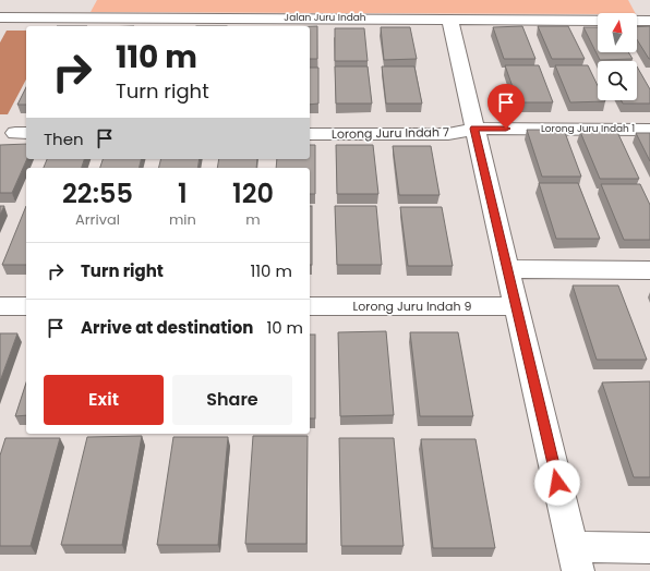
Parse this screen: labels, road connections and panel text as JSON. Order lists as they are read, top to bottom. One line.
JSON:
{"streets":{"street":["Jalan Juru Indah","Lorong Juru Indah 1","Lorong Juru Indah 7","Lorong Juru Indah 9"]},"crossings":[["Lorong Juru Indah 1","Lorong Juru Indah 7"]],"north":"top","page":{"turn":["110 m","Turn right"],"then":"Then","eta":["22:55","Arrival","1","min","120","m"],"list":[{"name":"Turn right","value":"110 m"},{"name":"Arrive at destination","value":"10 m"}],"buttons":["Exit","Share"]}}
